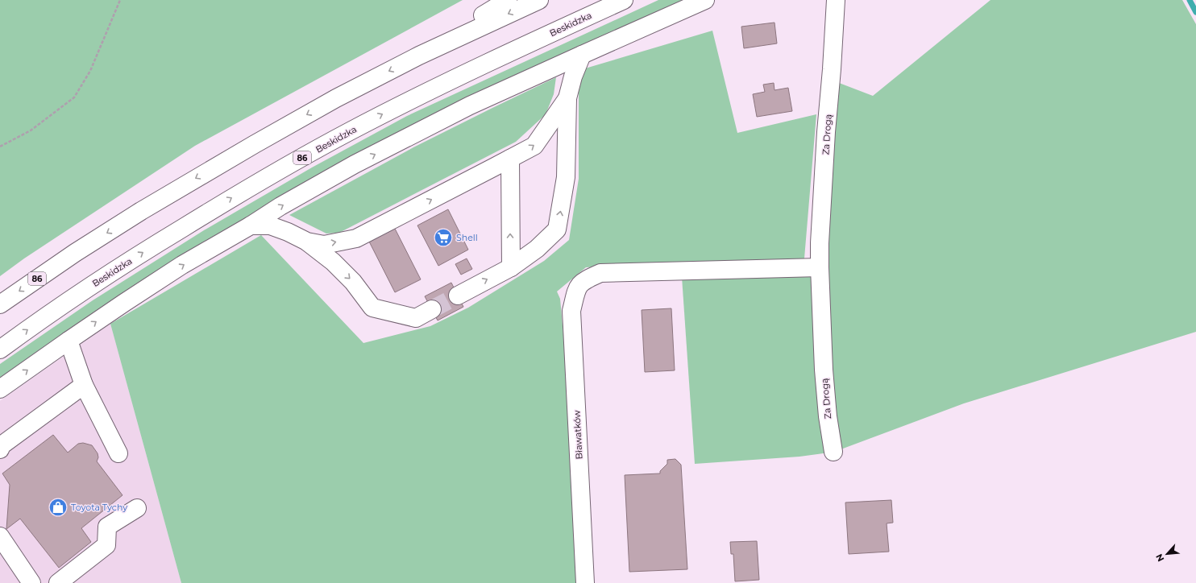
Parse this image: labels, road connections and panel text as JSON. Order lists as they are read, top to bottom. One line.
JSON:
{"streets":{"street":["Beskidzka","Za Drogą","86","Bławatków"]},"crossings":[["Za Drogą","Bławatków"]],"places":{"supermarket":["Shell"],"shop":["Toyota Tychy"]},"north":"bottom left"}
